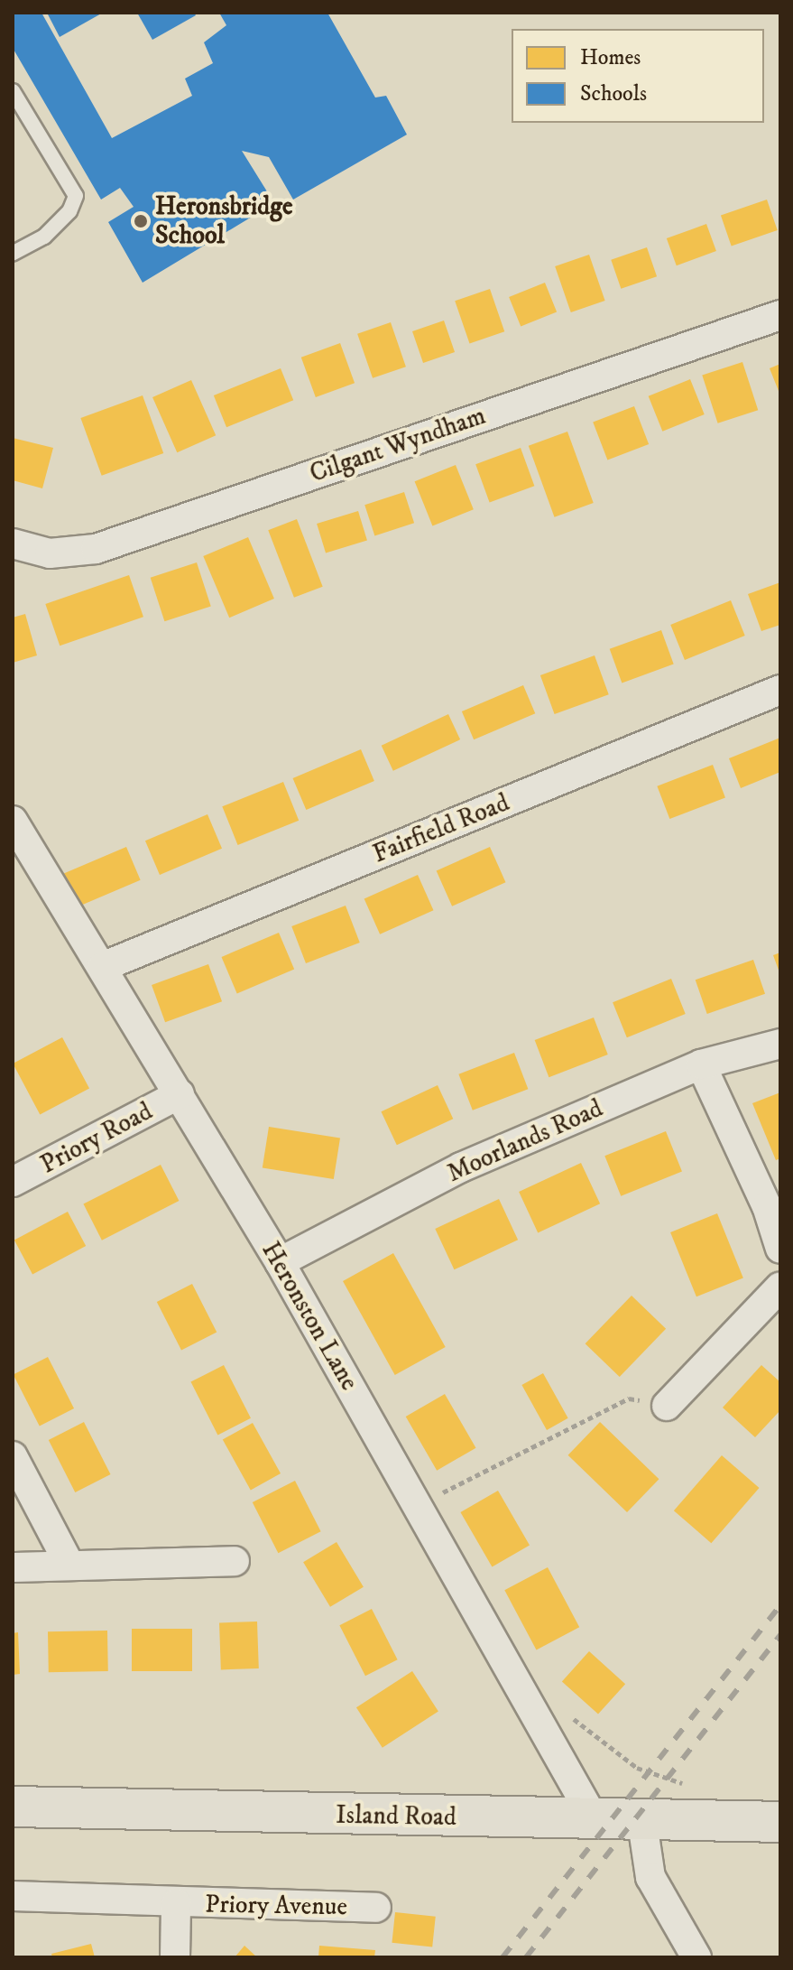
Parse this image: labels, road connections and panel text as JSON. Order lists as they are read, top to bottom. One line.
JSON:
{"streets":{"main road":["Island Road"],"street":["Cilgant Wyndham","Fairfield Road","Priory Road","Moorlands Road","Heronston Lane","Priory Avenue"]},"crossings":[["Fairfield Road","Heronston Lane"],["Priory Road","Heronston Lane"],["Moorlands Road","Heronston Lane"],["Heronston Lane","Island Road"]],"places":["Heronsbridge School"],"legend":["Homes","Schools"]}
